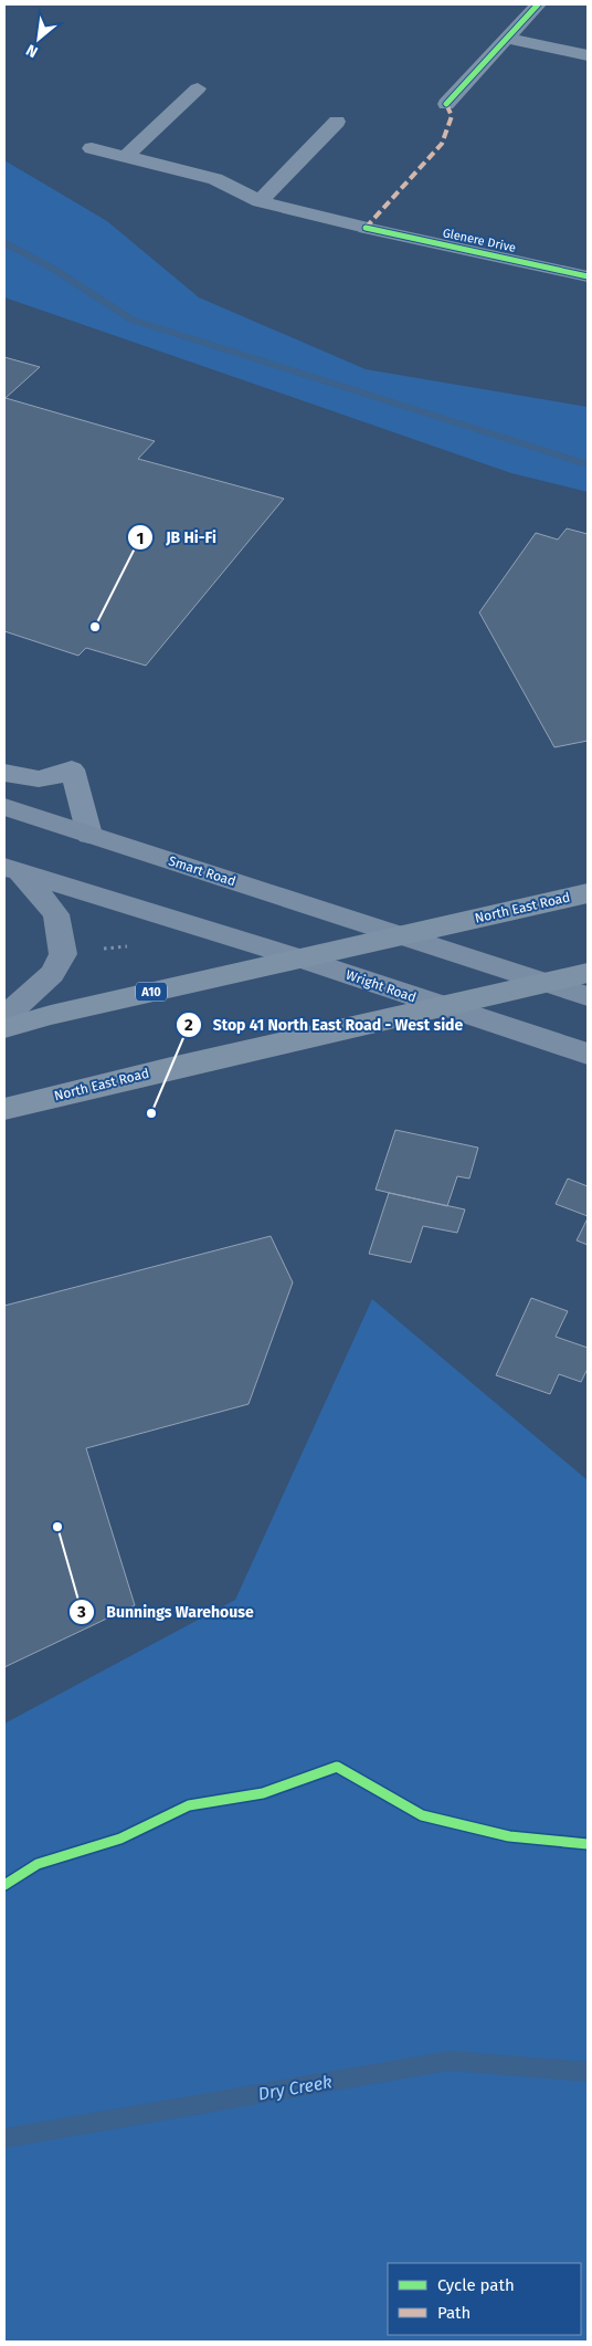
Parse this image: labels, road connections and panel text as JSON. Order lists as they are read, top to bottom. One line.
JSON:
{"streets":{"highway":["North East Road","A10"],"main road":["Smart Road","Wright Road"],"street":["Glenere Drive"]},"crossings":[["Smart Road","North East Road"],["North East Road","Wright Road"]],"water":["Dry Creek"],"places":["JB Hi-Fi","Stop 41 North East Road - West side","Bunnings Warehouse"],"legend":["Cycle path","Path"],"north":"bottom left"}
